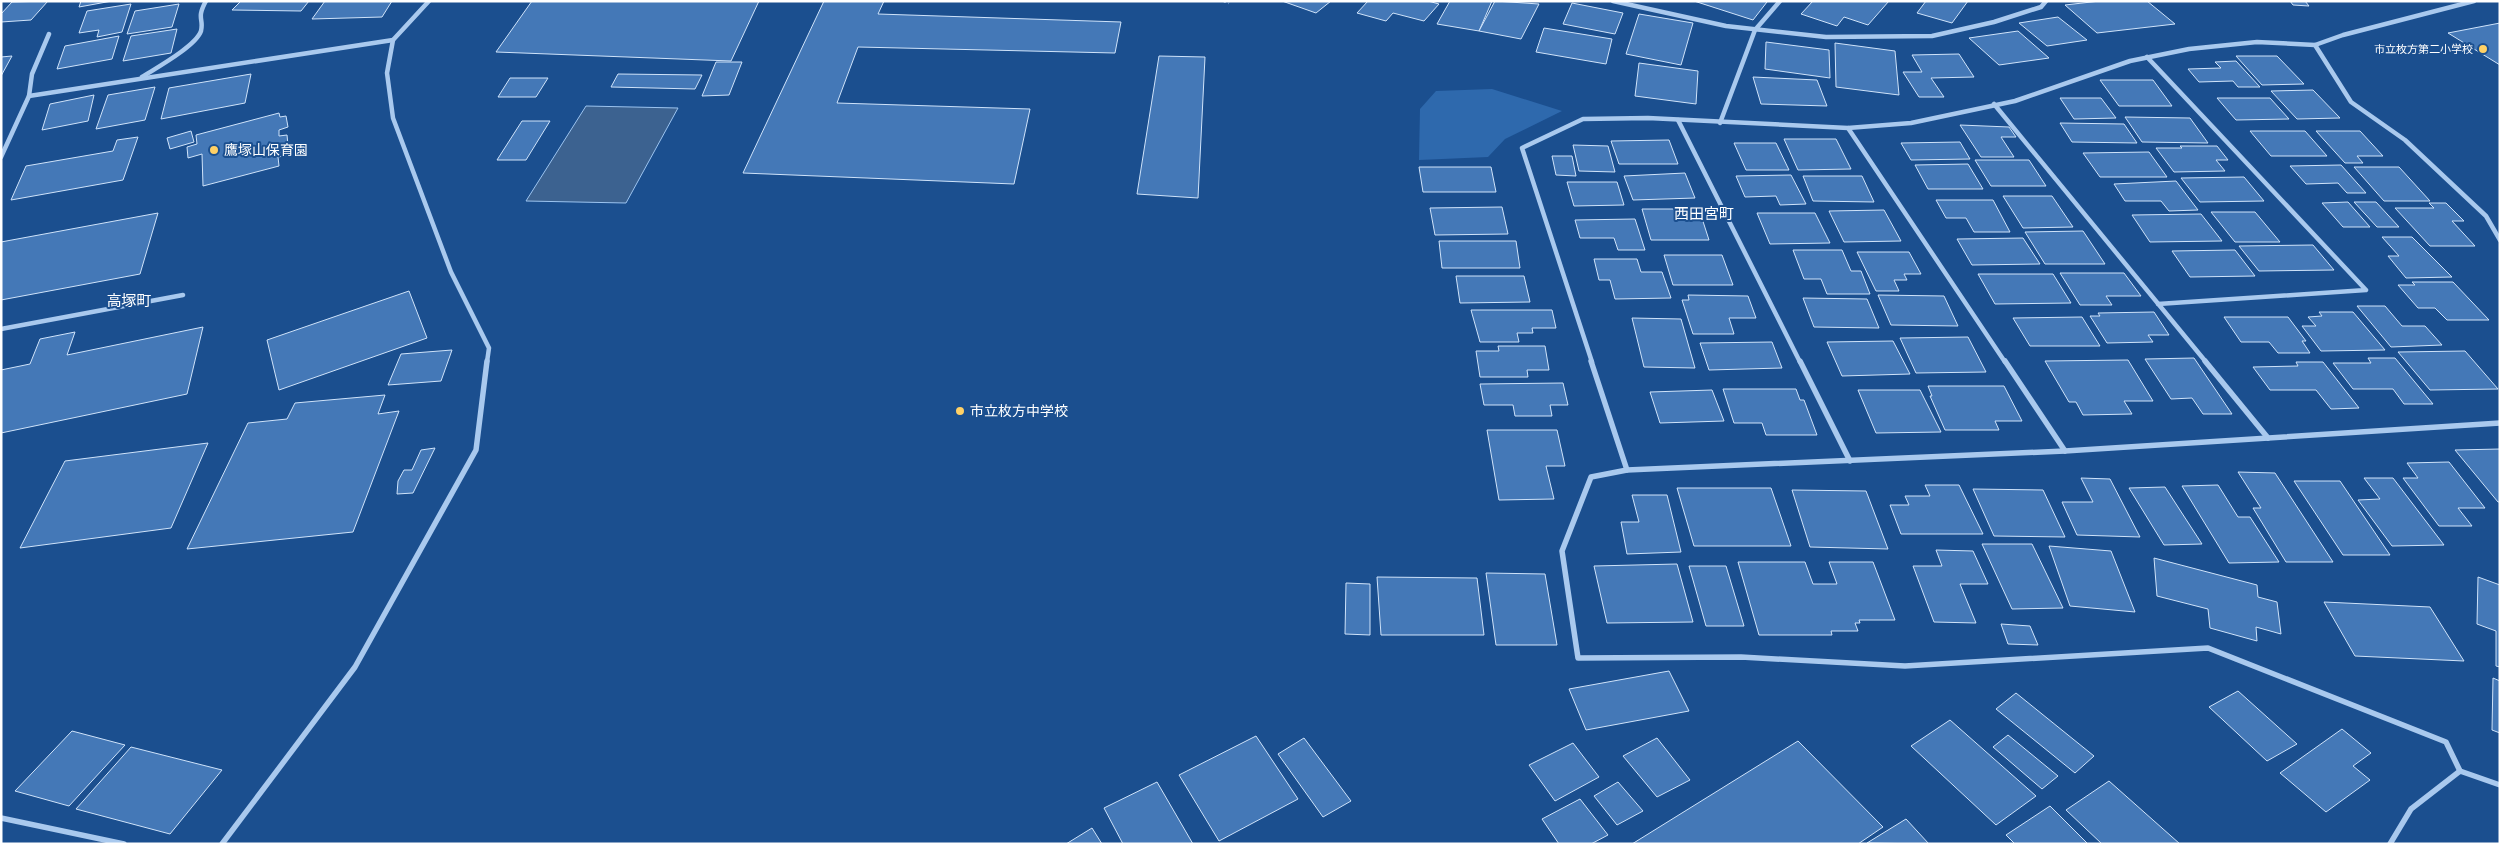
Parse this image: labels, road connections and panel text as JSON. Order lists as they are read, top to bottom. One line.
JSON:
{"districts":["西田宮町","高塚町"],"places":["市立枚方第二小学校","鷹塚山保育園","市立枚方中学校"]}
